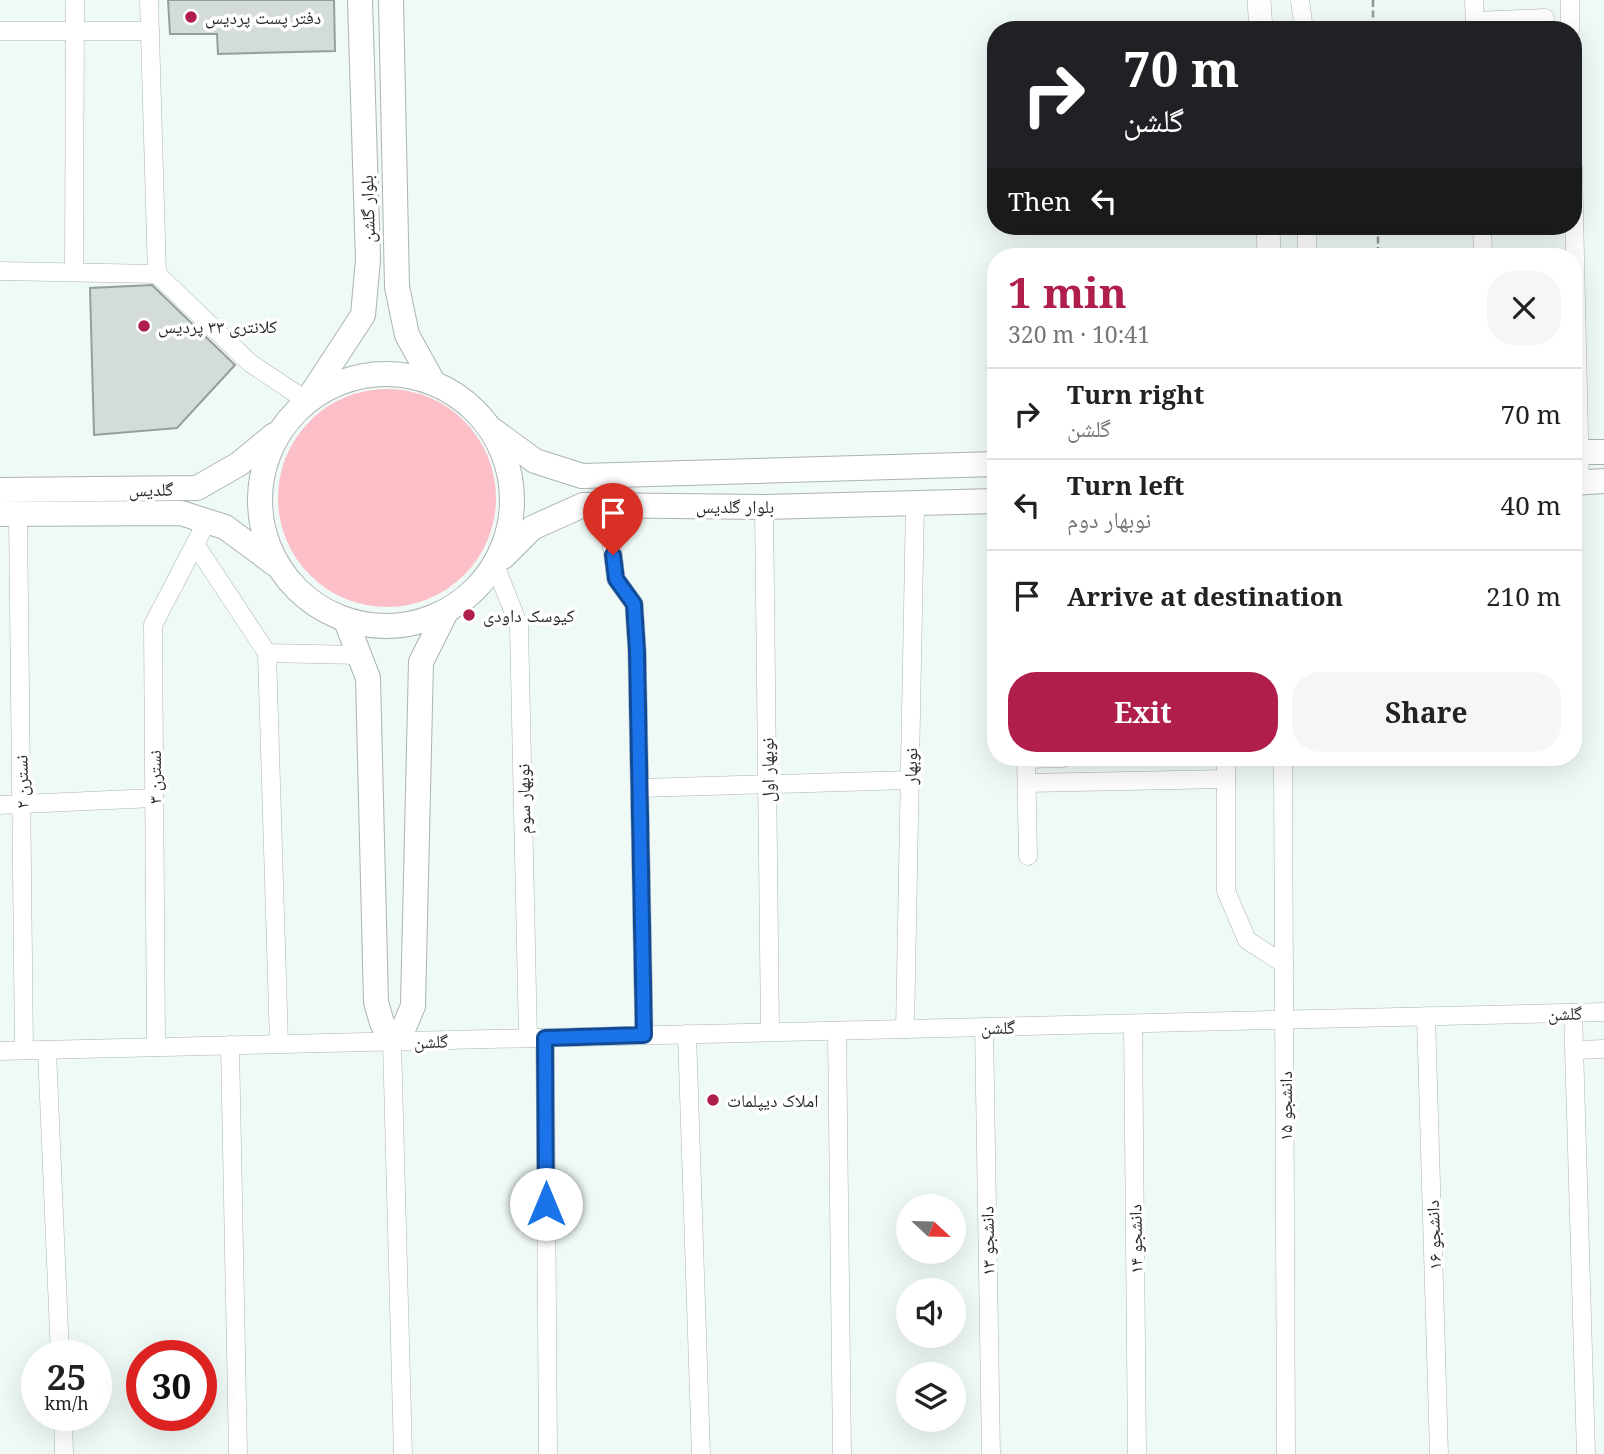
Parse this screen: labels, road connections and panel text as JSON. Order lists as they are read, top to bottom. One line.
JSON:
{"streets":{"main road":["بلوار گلشن","گلدیس","بلوار گلدیس","گلشن"],"street":["نوبهار","نوبهار اول","نسترن ۳","نسترن ۲","نوبهار سوم","دانشجو ۱۵","دانشجو ۱۶","دانشجو ۱۴","دانشجو ۱۳"]},"crossings":[["گلدیس","نسترن ۳"],["گلدیس","نسترن ۲"],["بلوار گلدیس","نوبهار"],["بلوار گلدیس","نوبهار اول"],["بلوار گلدیس","نوبهار سوم"],["نوبهار","گلشن"],["نوبهار اول","گلشن"],["نسترن ۳","گلشن"],["نسترن ۲","گلشن"],["نوبهار سوم","گلشن"],["گلشن","دانشجو ۱۵"],["گلشن","دانشجو ۱۶"],["گلشن","دانشجو ۱۴"],["گلشن","دانشجو ۱۳"]],"places":["دفتر پست پردیس","کلانتری ۳۳ پردیس","کیوسک داودی","املاک دیپلمات"],"north":"right","page":{"turn":["70 m","گلشن"],"then":"Then","heading":["1 min","320 m · 10:41"],"list":[{"name":"Turn right","note":"گلشن","value":"70 m"},{"name":"Turn left","note":"نوبهار دوم","value":"40 m"},{"name":"Arrive at destination","value":"210 m"}],"buttons":["Exit","Share"],"speed":"25 km/h","limit":"30"}}
